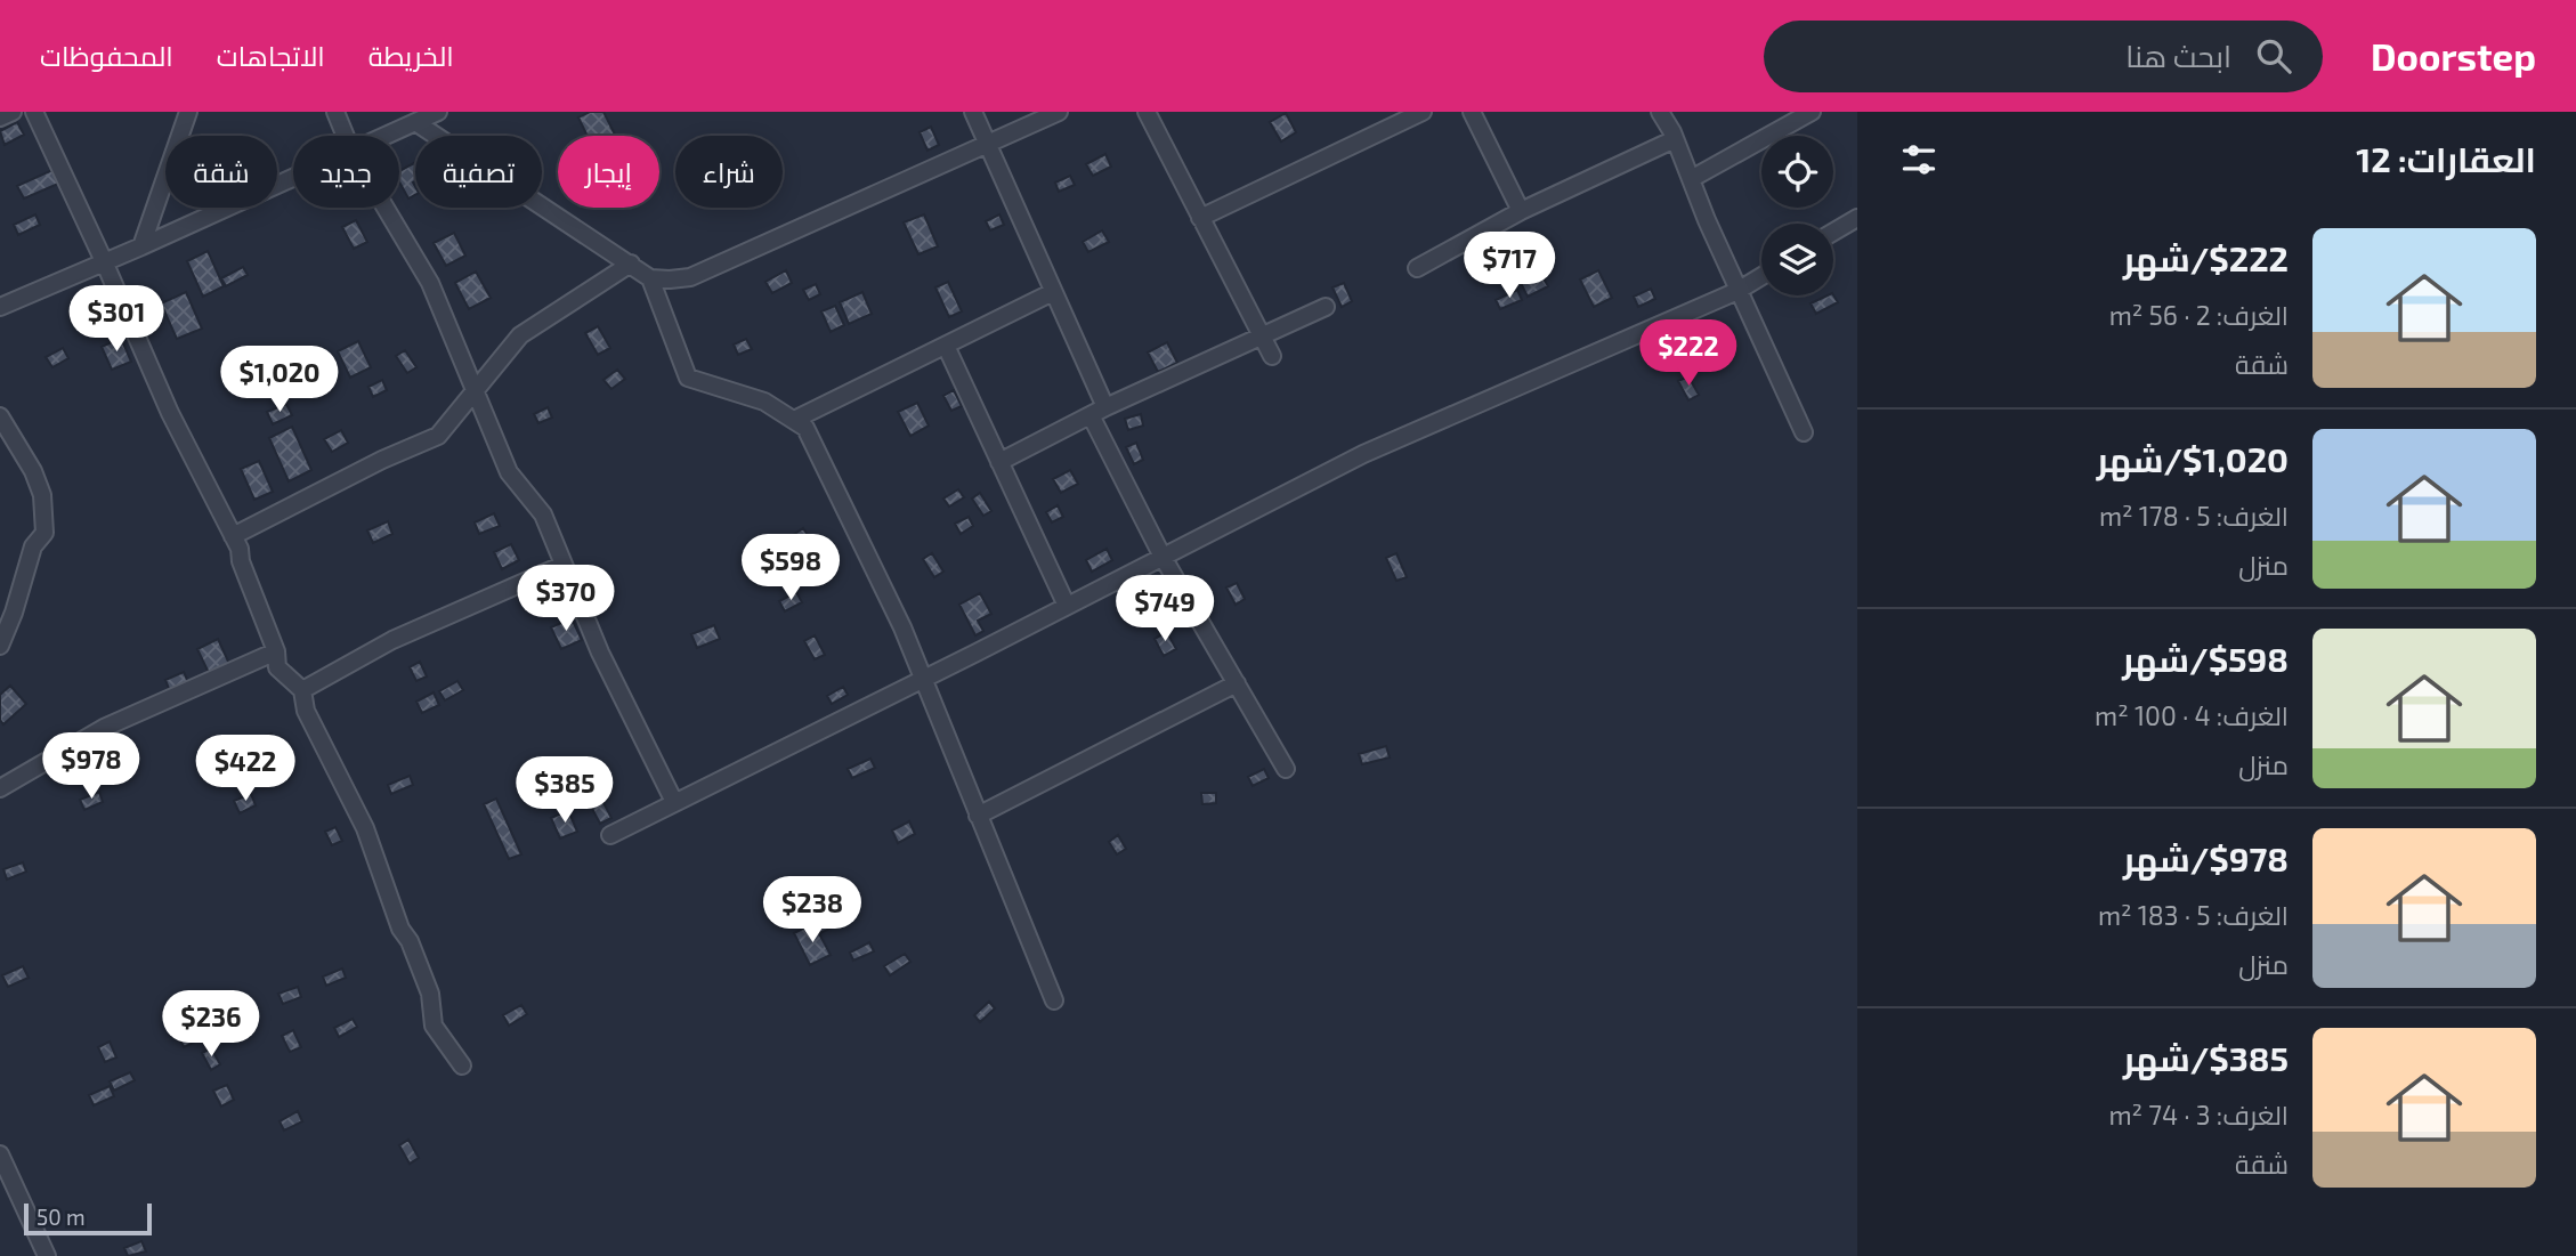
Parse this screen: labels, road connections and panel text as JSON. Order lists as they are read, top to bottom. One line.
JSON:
{"scale_bar":"50 m","page":{"header":"Doorstep","search":"ابحث هنا","nav":["الخريطة","الاتجاهات","المحفوظات"],"heading":"العقارات: 12","chip":["شراء","إيجار","تصفية","جديد","شقة"],"list":[{"name":"$222/شهر","note":"الغرف: 2 · 56 m² · شقة"},{"name":"$1,020/شهر","note":"الغرف: 5 · 178 m² · منزل"},{"name":"$598/شهر","note":"الغرف: 4 · 100 m² · منزل"},{"name":"$978/شهر","note":"الغرف: 5 · 183 m² · منزل"},{"name":"$385/شهر","note":"الغرف: 3 · 74 m² · شقة"}],"price":["$717","$301","$222","$1,020","$598","$370","$749","$978","$422","$385","$238","$236"],"scale":"50 m"}}
